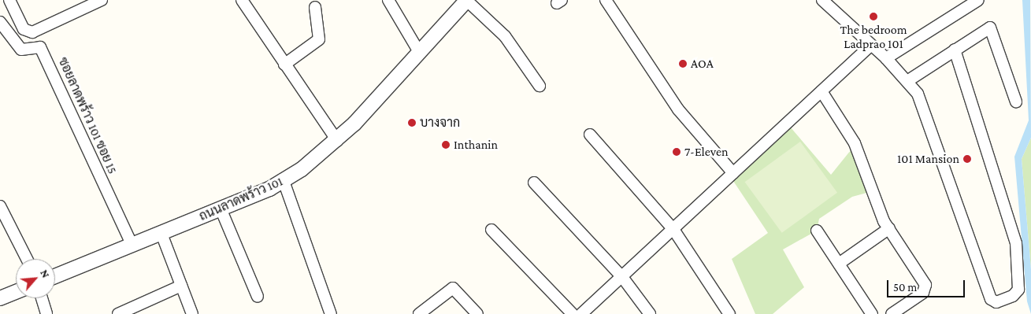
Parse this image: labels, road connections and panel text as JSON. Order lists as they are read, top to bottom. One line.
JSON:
{"streets":{"street":["ซอยลาดพร้าว 101 ซอย 15","ถนนลาดพร้าว 101"]},"crossings":[["ซอยลาดพร้าว 101 ซอย 15","ถนนลาดพร้าว 101"]],"places":["The bedroom Ladprao 101","AOA","บางจาก","Inthanin","7-Eleven","101 Mansion"],"scale_bar":"50 m","north":"top right"}
